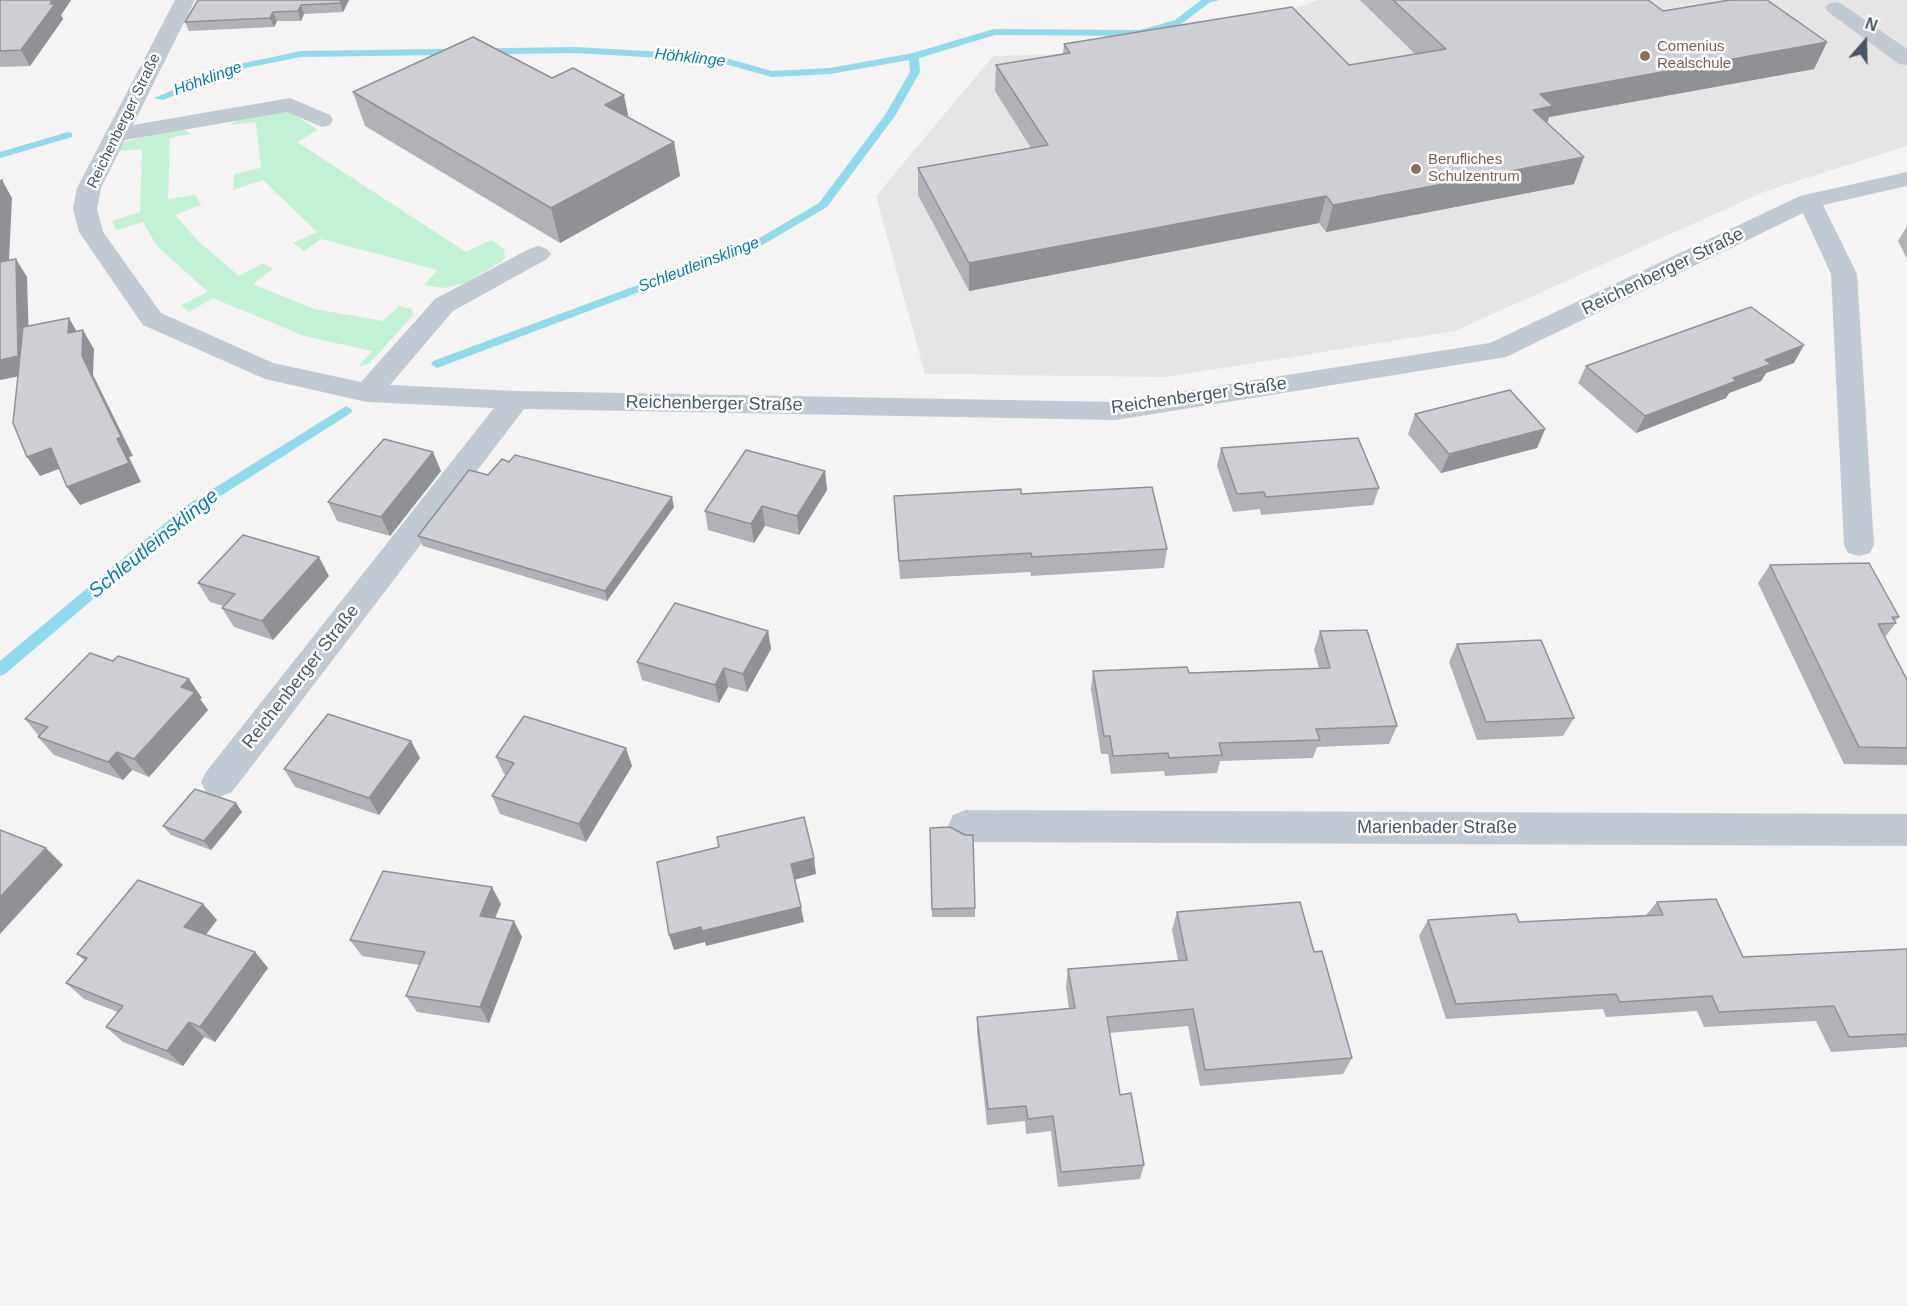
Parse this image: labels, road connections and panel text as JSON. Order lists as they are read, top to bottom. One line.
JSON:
{"streets":{"street":["Reichenberger Straße","Marienbader Straße"]},"water":["Höhklinge","Schleutleinsklinge"],"places":["Comenius Realschule","Berufliches Schulzentrum"],"north":"top"}
